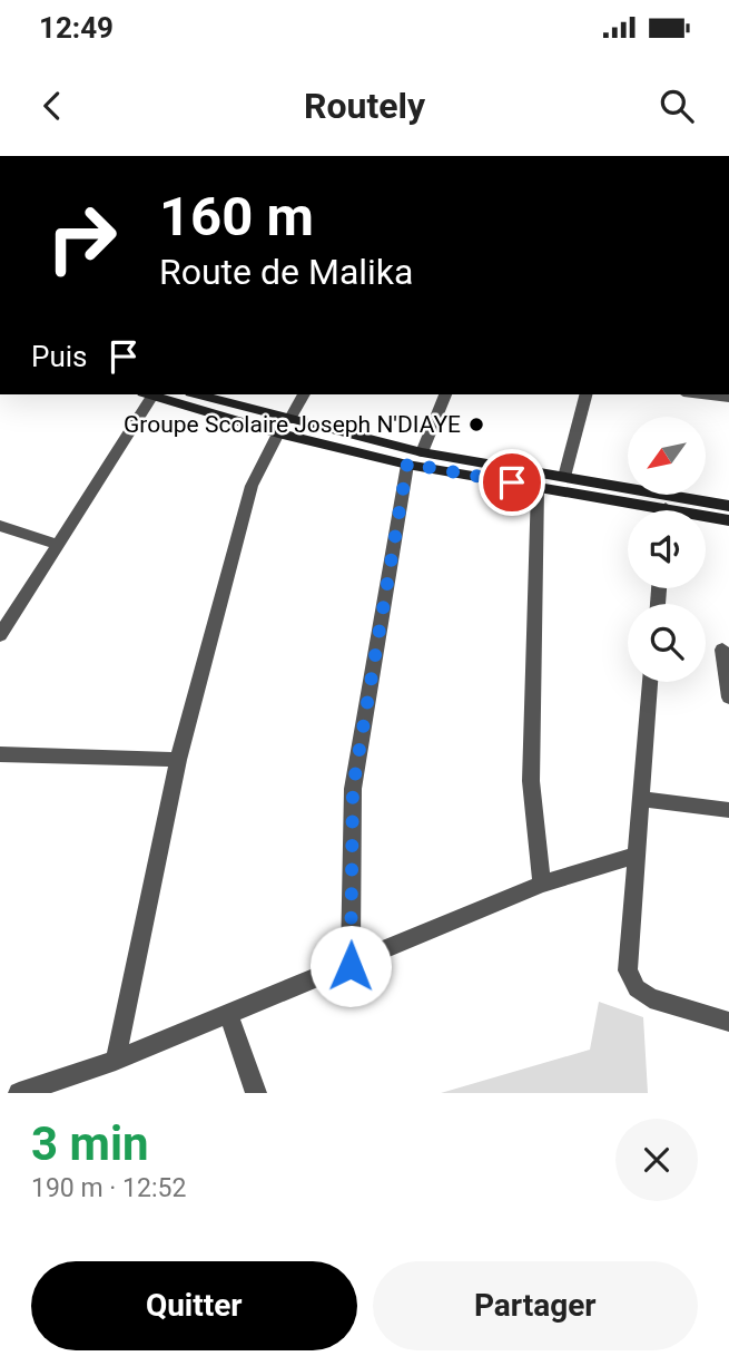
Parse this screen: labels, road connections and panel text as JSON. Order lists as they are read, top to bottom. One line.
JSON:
{"places":["Groupe Scolaire Joseph N'DIAYE"],"north":"bottom left","page":{"status":"12:49","header":"Routely","turn":["160 m","Route de Malika"],"then":"Puis","heading":["3 min","190 m · 12:52"],"buttons":["Quitter","Partager"]}}
